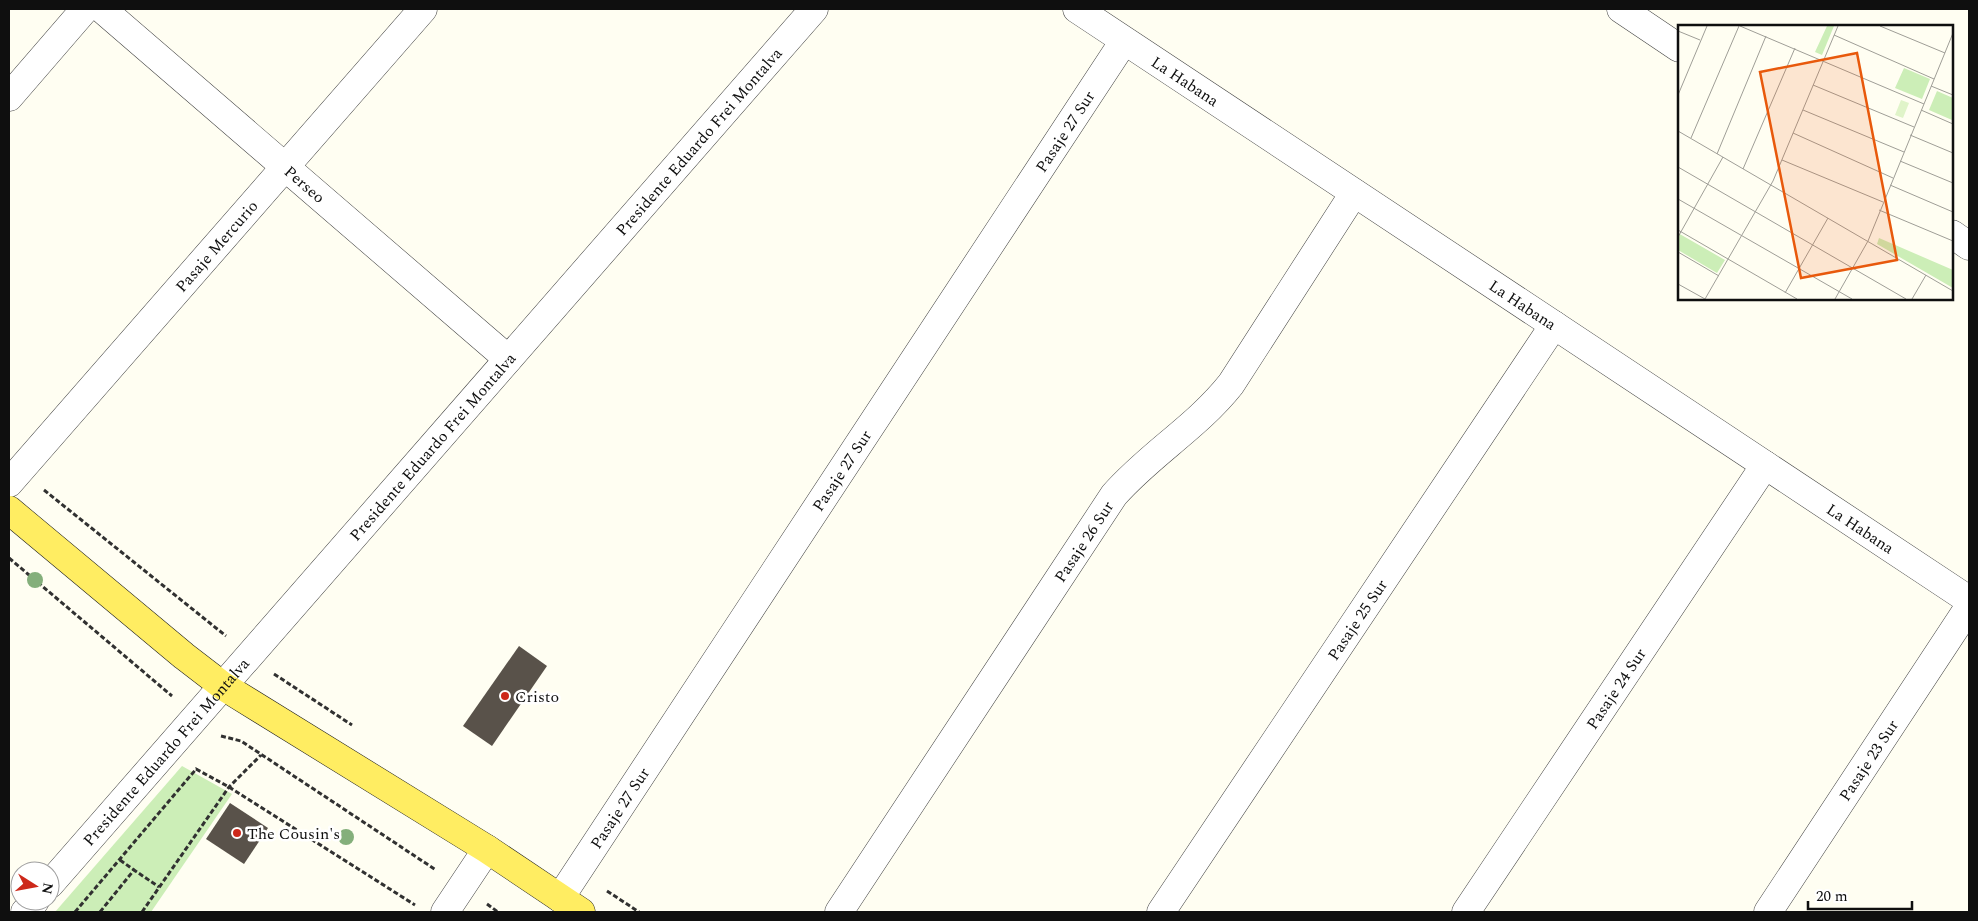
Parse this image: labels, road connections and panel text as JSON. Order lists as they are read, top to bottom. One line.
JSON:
{"streets":{"street":["La Habana","Pasaje 27 Sur","Presidente Eduardo Frei Montalva","Perseo","Pasaje Mercurio","Pasaje 26 Sur","Pasaje 25 Sur","Pasaje 24 Sur","Pasaje 23 Sur"]},"crossings":[["La Habana","Pasaje 27 Sur"],["La Habana","Pasaje 26 Sur"],["La Habana","Pasaje 25 Sur"],["La Habana","Pasaje 24 Sur"],["Presidente Eduardo Frei Montalva","Perseo"],["Perseo","Pasaje Mercurio"]],"places":["Cristo","The Cousin's"],"scale_bar":"20 m","north":"right"}
